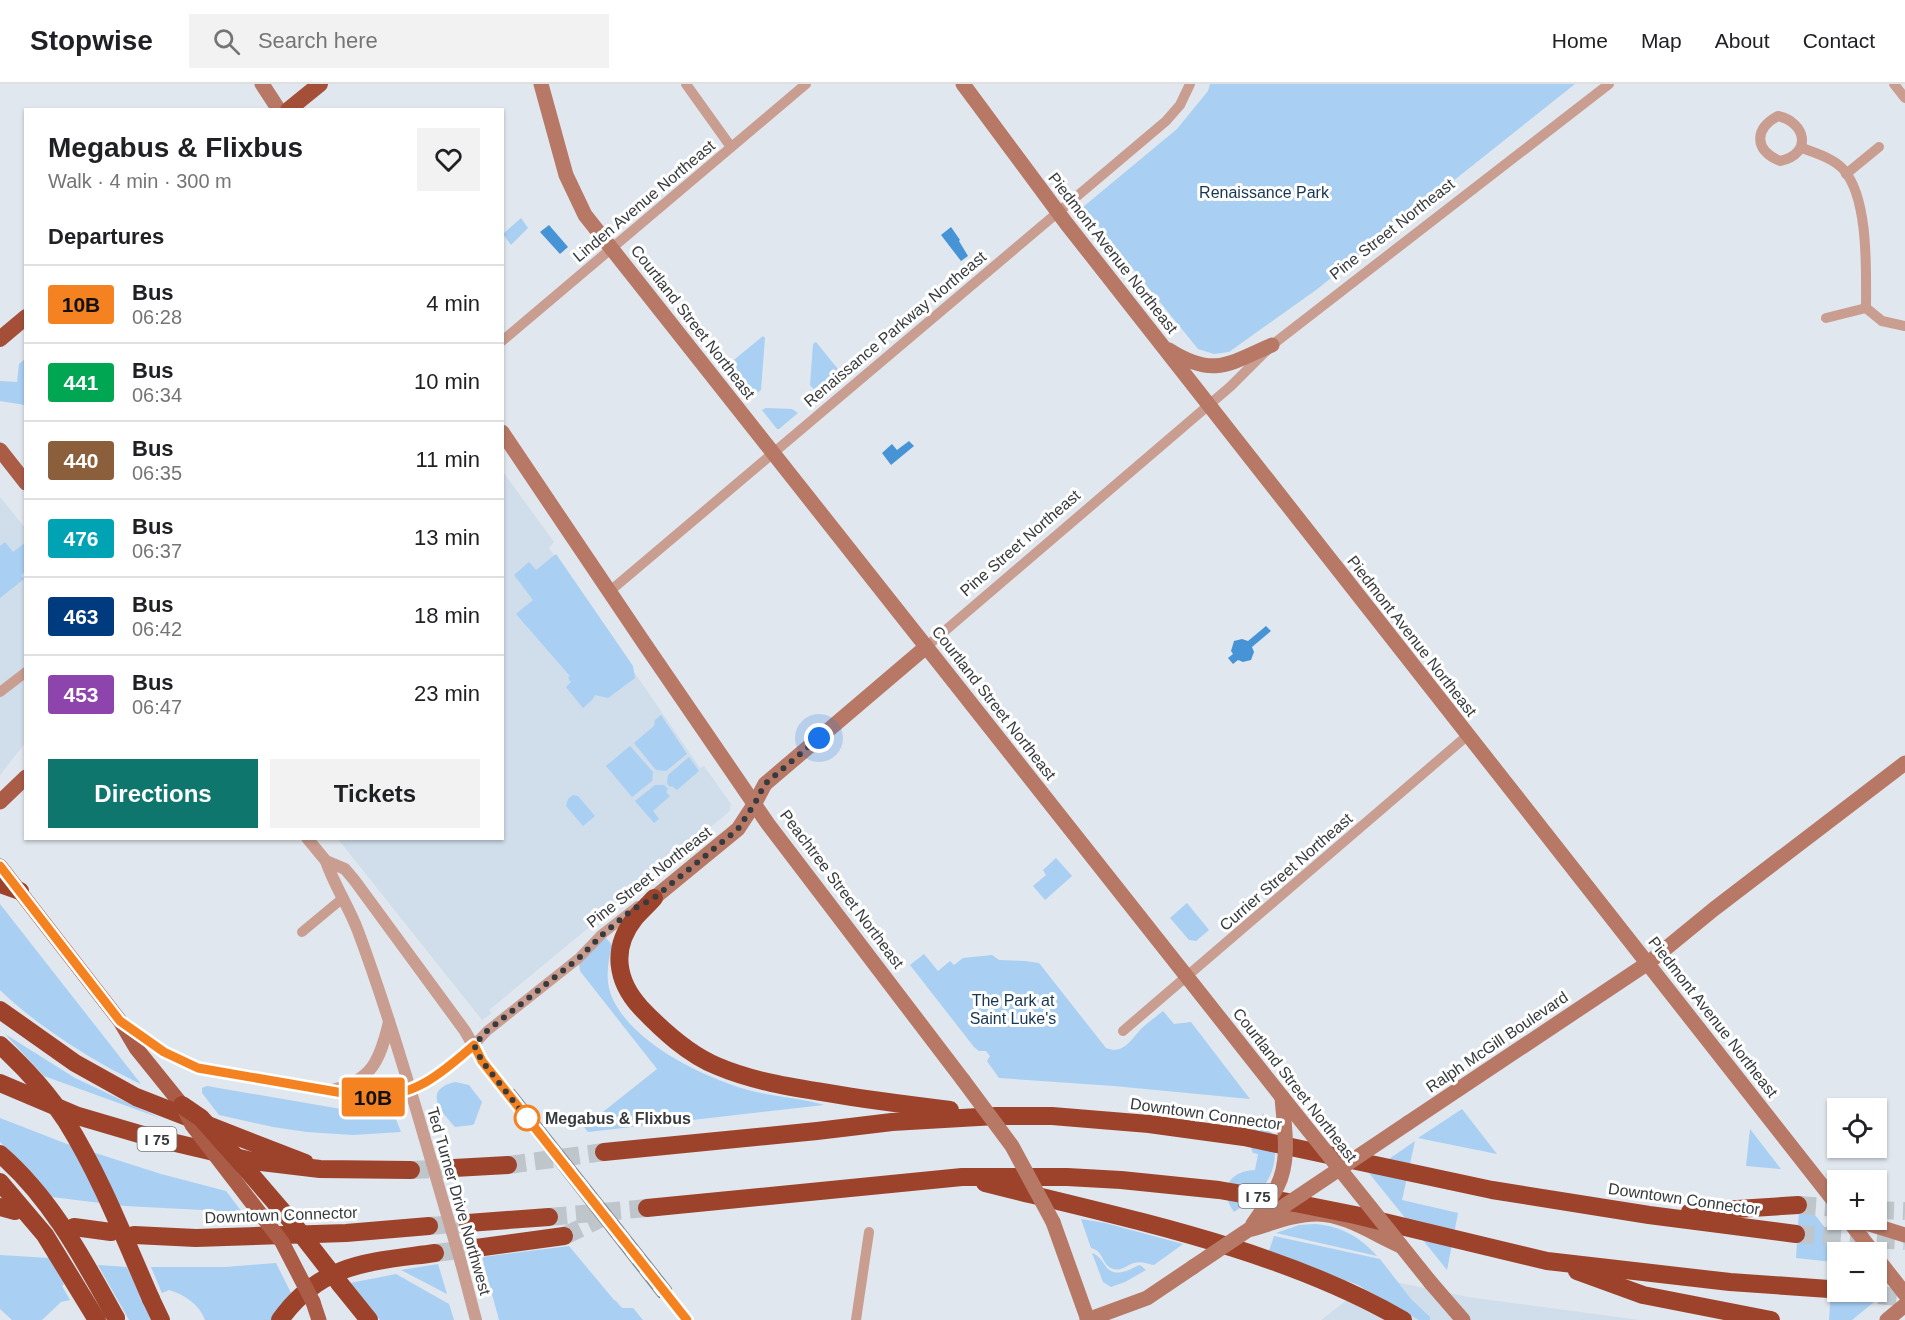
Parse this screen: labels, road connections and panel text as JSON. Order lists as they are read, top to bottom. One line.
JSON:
{"streets":{"highway":["Downtown Connector","I 75"],"main road":["Pine Street Northeast","Piedmont Avenue Northeast","Courtland Street Northeast","Peachtree Street Northeast","Ralph McGill Boulevard"],"street":["Linden Avenue Northeast","Renaissance Parkway Northeast","Currier Street Northeast","Ted Turner Drive Northwest"]},"crossings":[["Linden Avenue Northeast","Courtland Street Northeast"],["Pine Street Northeast","Piedmont Avenue Northeast"],["Pine Street Northeast","Courtland Street Northeast"],["Pine Street Northeast","Peachtree Street Northeast"],["Piedmont Avenue Northeast","Renaissance Parkway Northeast"],["Piedmont Avenue Northeast","Currier Street Northeast"],["Piedmont Avenue Northeast","Ralph McGill Boulevard"],["Courtland Street Northeast","Renaissance Parkway Northeast"],["Courtland Street Northeast","Currier Street Northeast"],["Courtland Street Northeast","Ralph McGill Boulevard"],["Renaissance Parkway Northeast","Peachtree Street Northeast"],["Peachtree Street Northeast","Ralph McGill Boulevard"]],"parks":["Renaissance Park","The Park at Saint Luke's"],"places":["Megabus & Flixbus"],"lines":["bus line 10B"],"page":{"header":"Stopwise","search":"Search here","nav":["Home","Map","About","Contact"],"on_map":"10B","heading":[["Megabus & Flixbus","Walk · 4 min · 300 m"],"Departures"],"list":[{"mark":"10B","name":"Bus","note":"06:28","value":"4 min"},{"mark":"441","name":"Bus","note":"06:34","value":"10 min"},{"mark":"440","name":"Bus","note":"06:35","value":"11 min"},{"mark":"476","name":"Bus","note":"06:37","value":"13 min"},{"mark":"463","name":"Bus","note":"06:42","value":"18 min"},{"mark":"453","name":"Bus","note":"06:47","value":"23 min"}],"buttons":["Directions","Tickets"],"map_buttons":["+","−"]}}
